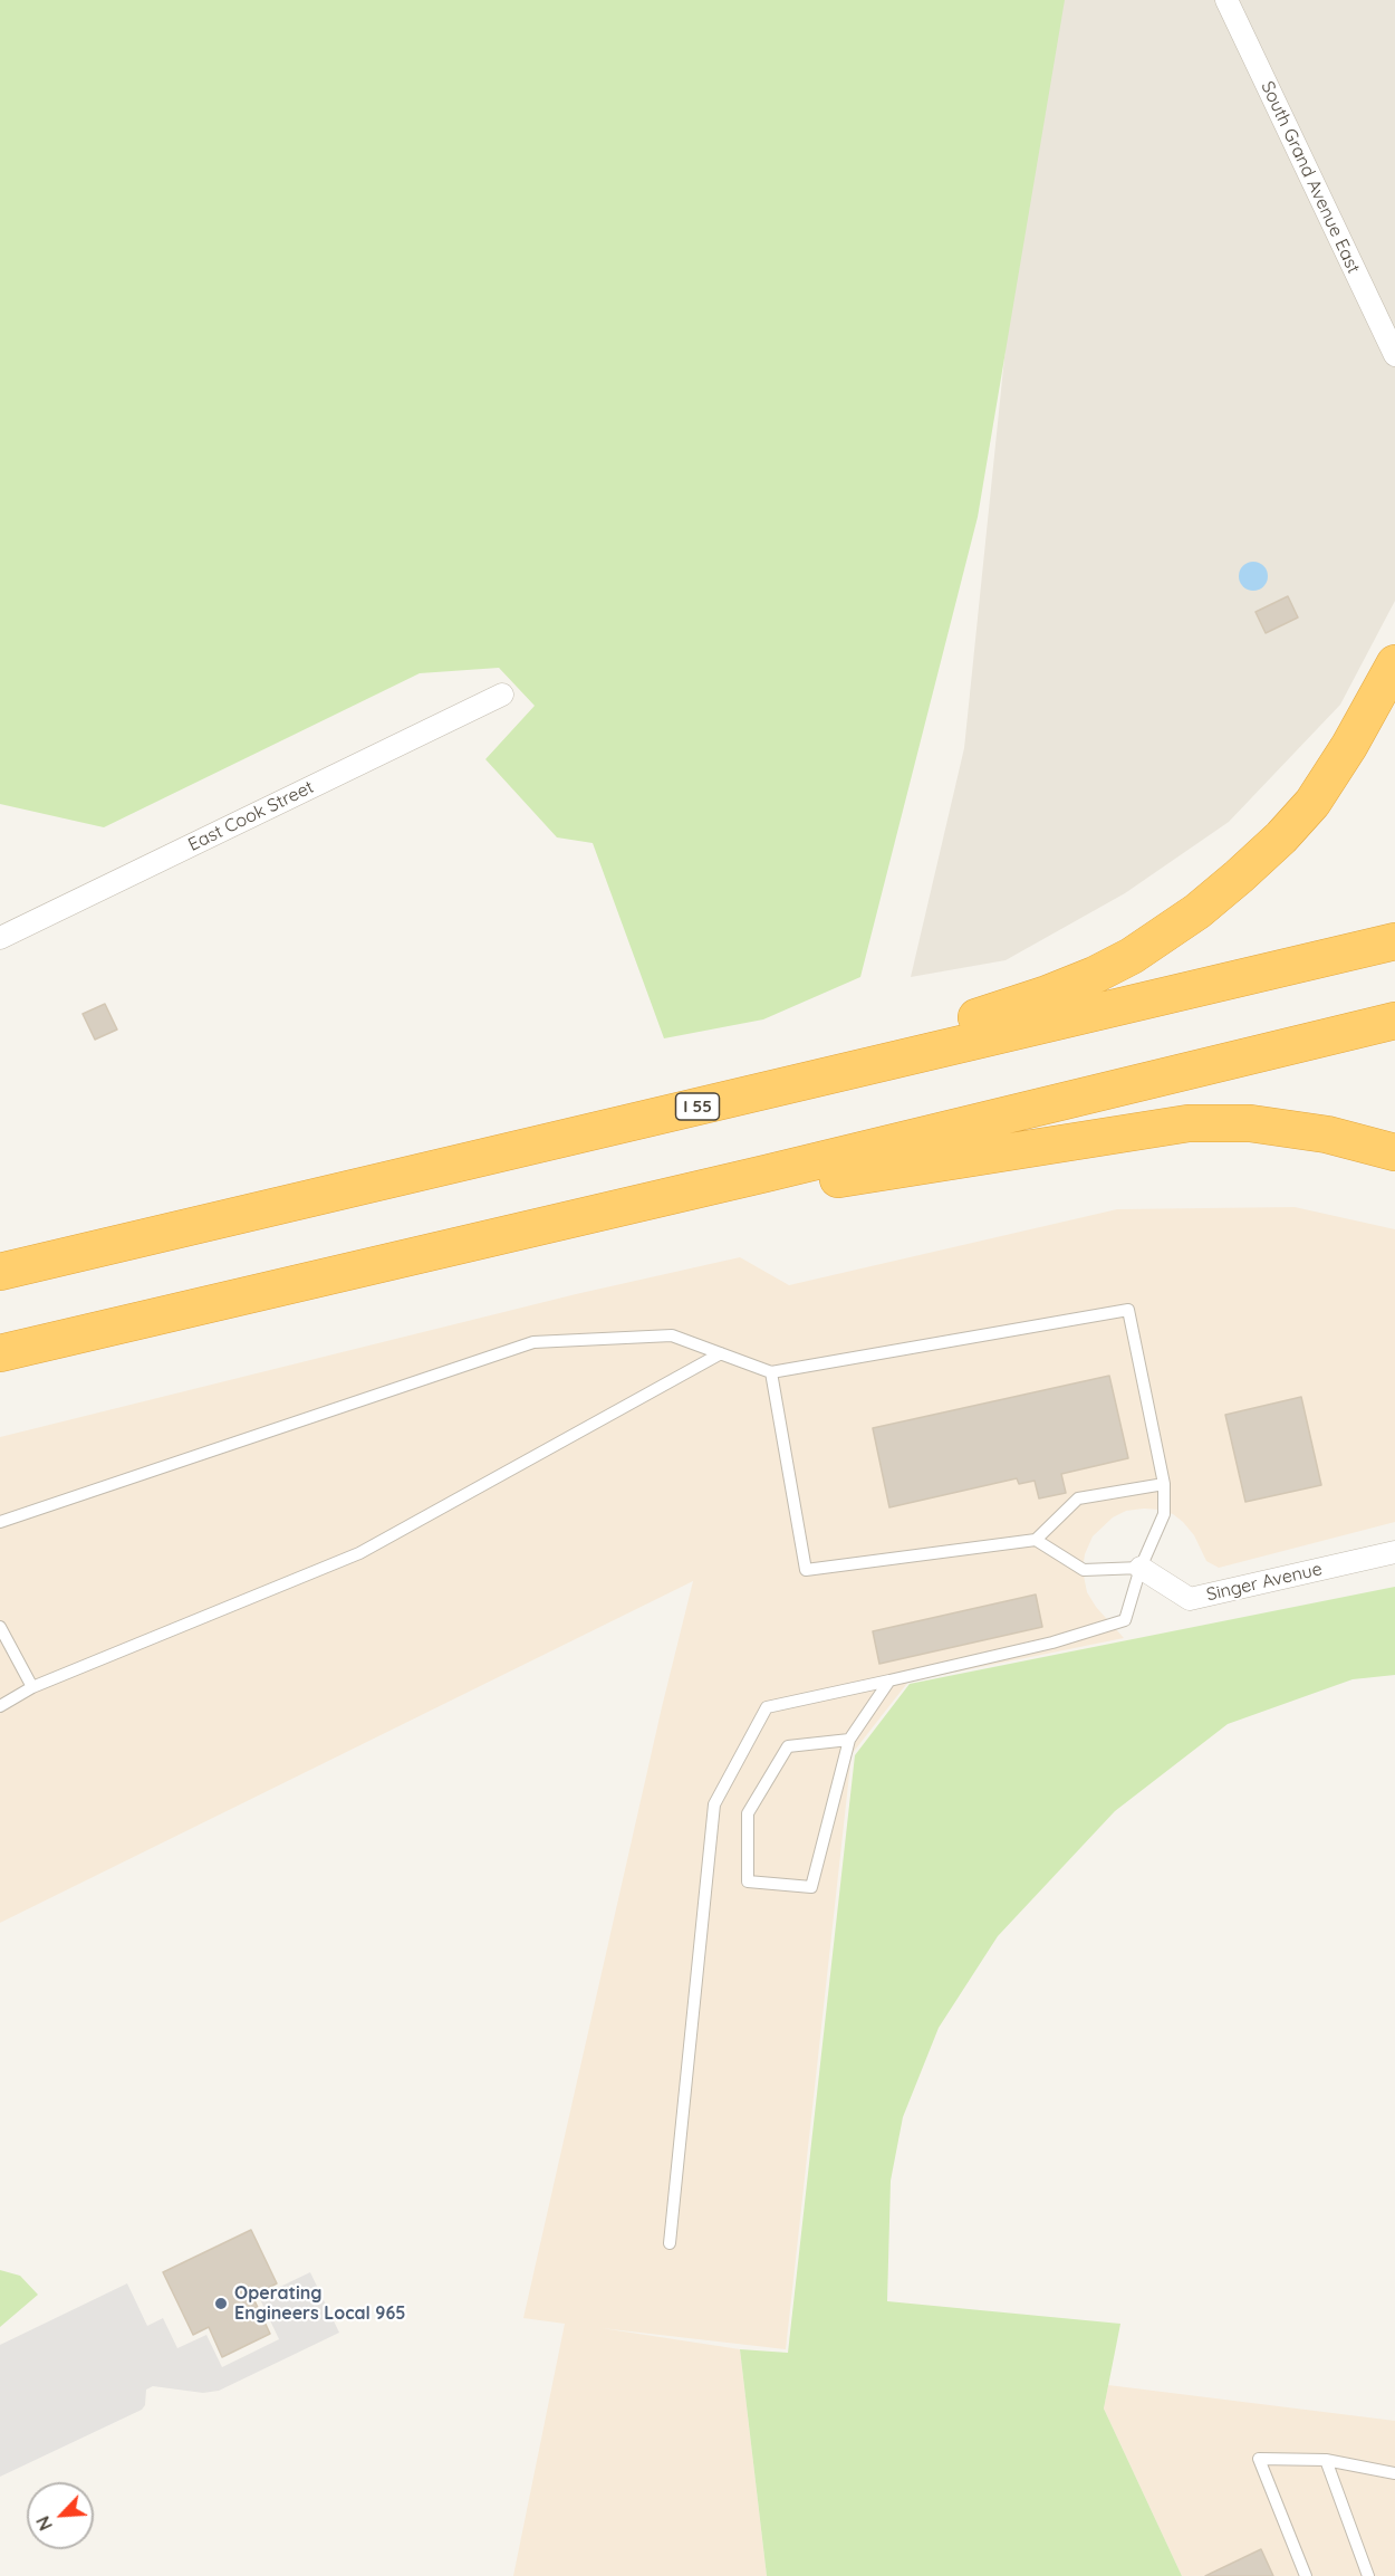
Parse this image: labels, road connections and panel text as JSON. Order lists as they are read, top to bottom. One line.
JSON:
{"streets":{"highway":["I 55"],"street":["South Grand Avenue East","East Cook Street","Singer Avenue"]},"places":["Operating Engineers Local 965"],"north":"bottom left"}
